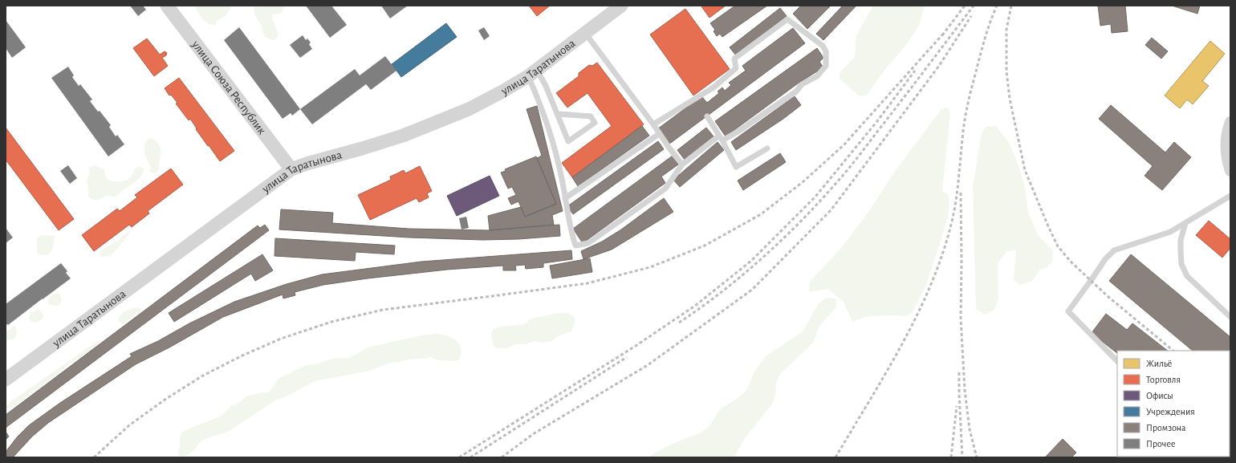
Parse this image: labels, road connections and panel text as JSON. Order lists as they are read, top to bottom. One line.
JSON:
{"streets":{"street":["улица Таратынова","улица Союза Республик"]},"crossings":[["улица Таратынова","улица Союза Республик"]],"legend":["Жильё","Торговля","Офисы","Учреждения","Промзона","Прочее"]}
